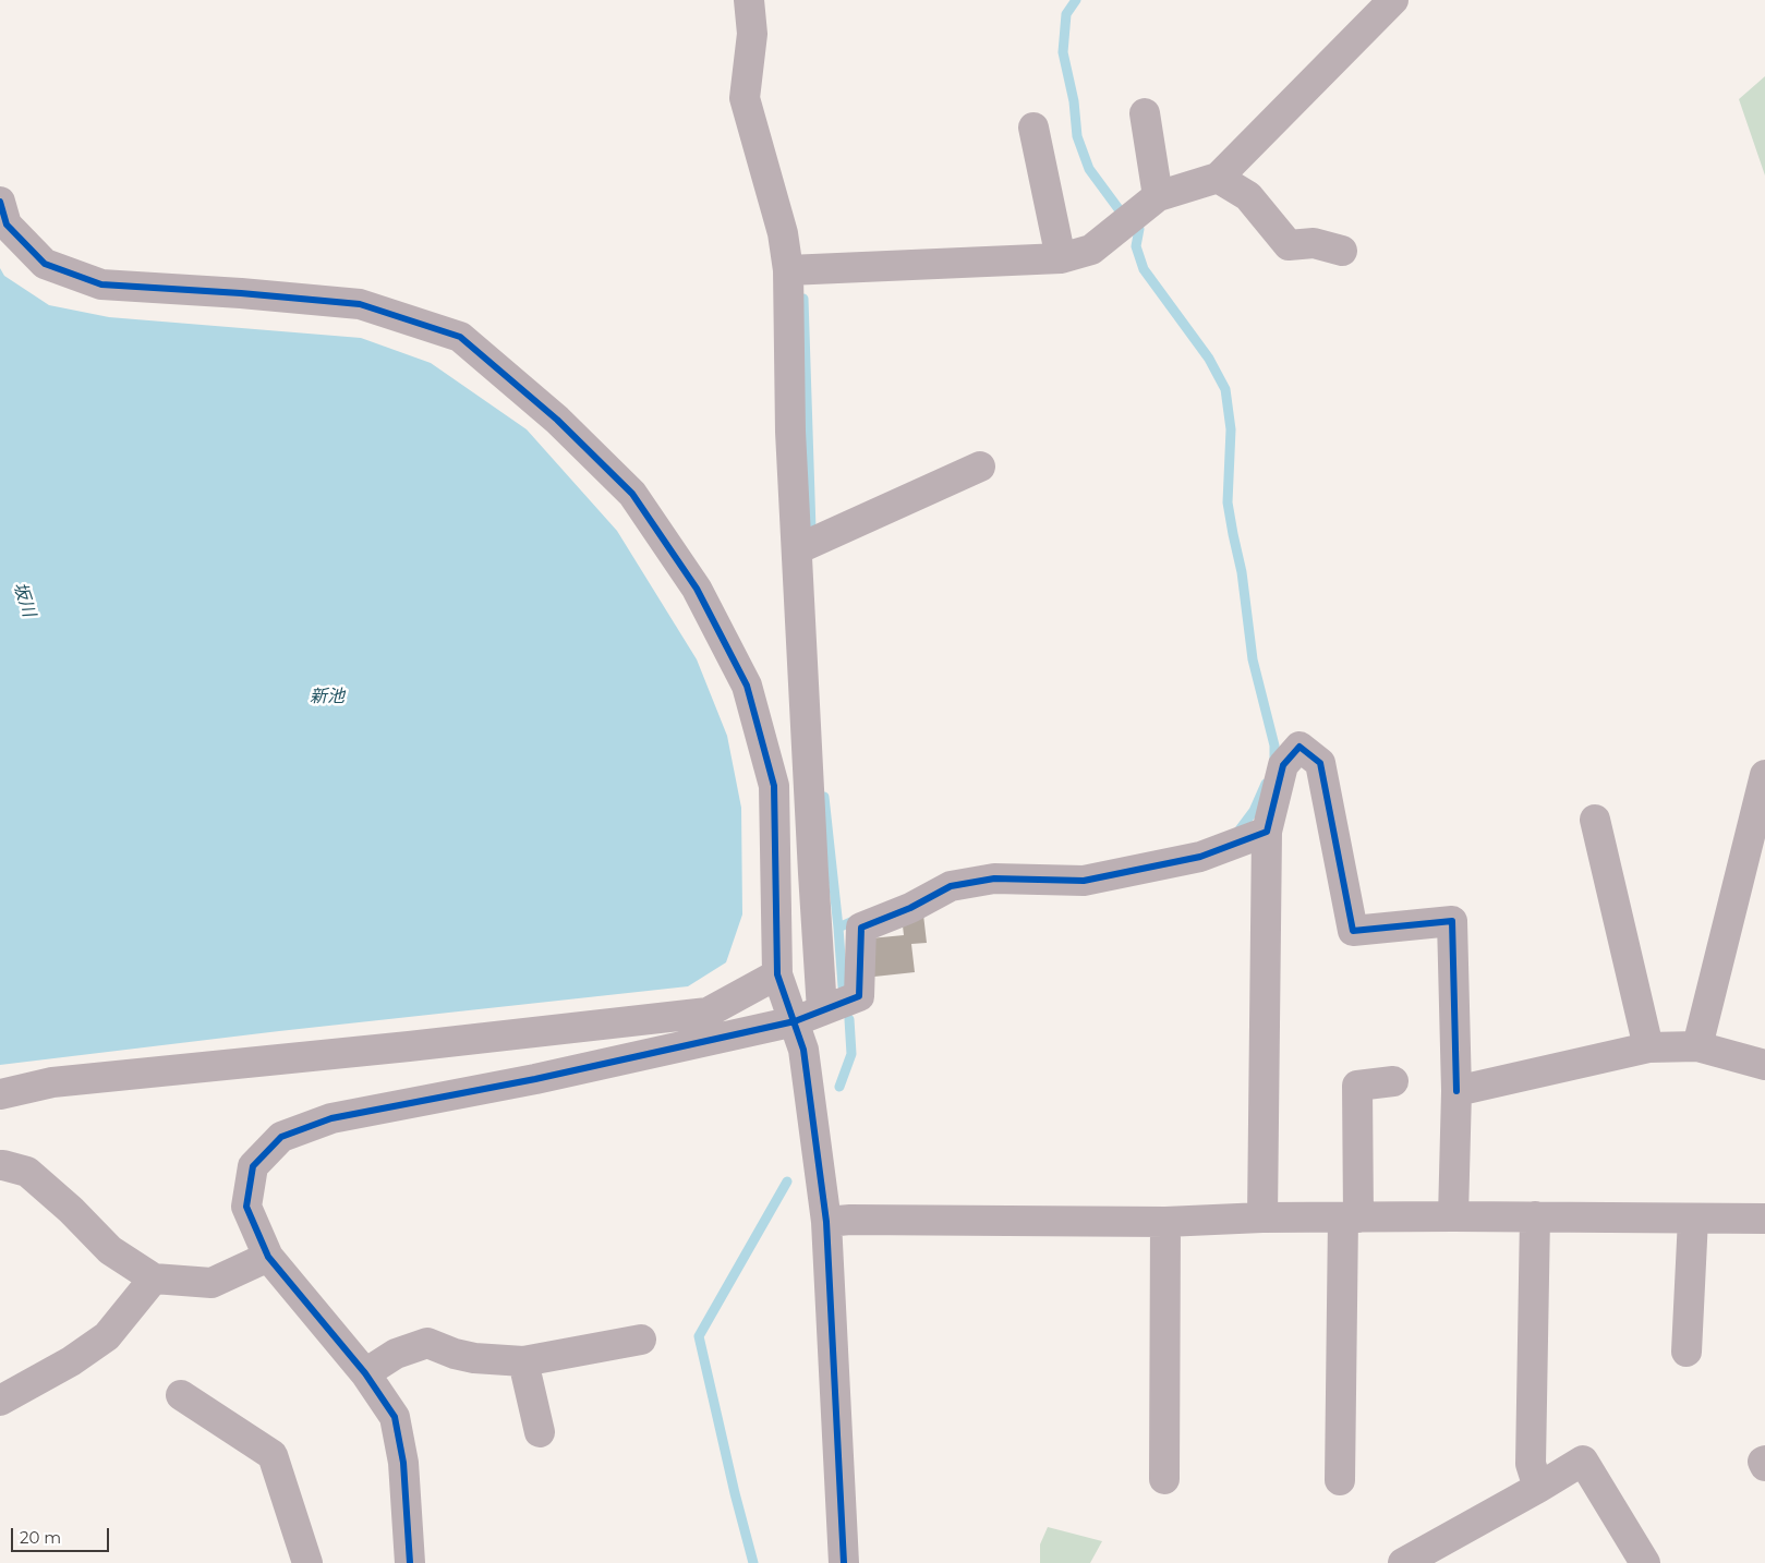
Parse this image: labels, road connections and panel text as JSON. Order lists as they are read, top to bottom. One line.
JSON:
{"water":["坂川","新池"],"scale_bar":"20 m"}
